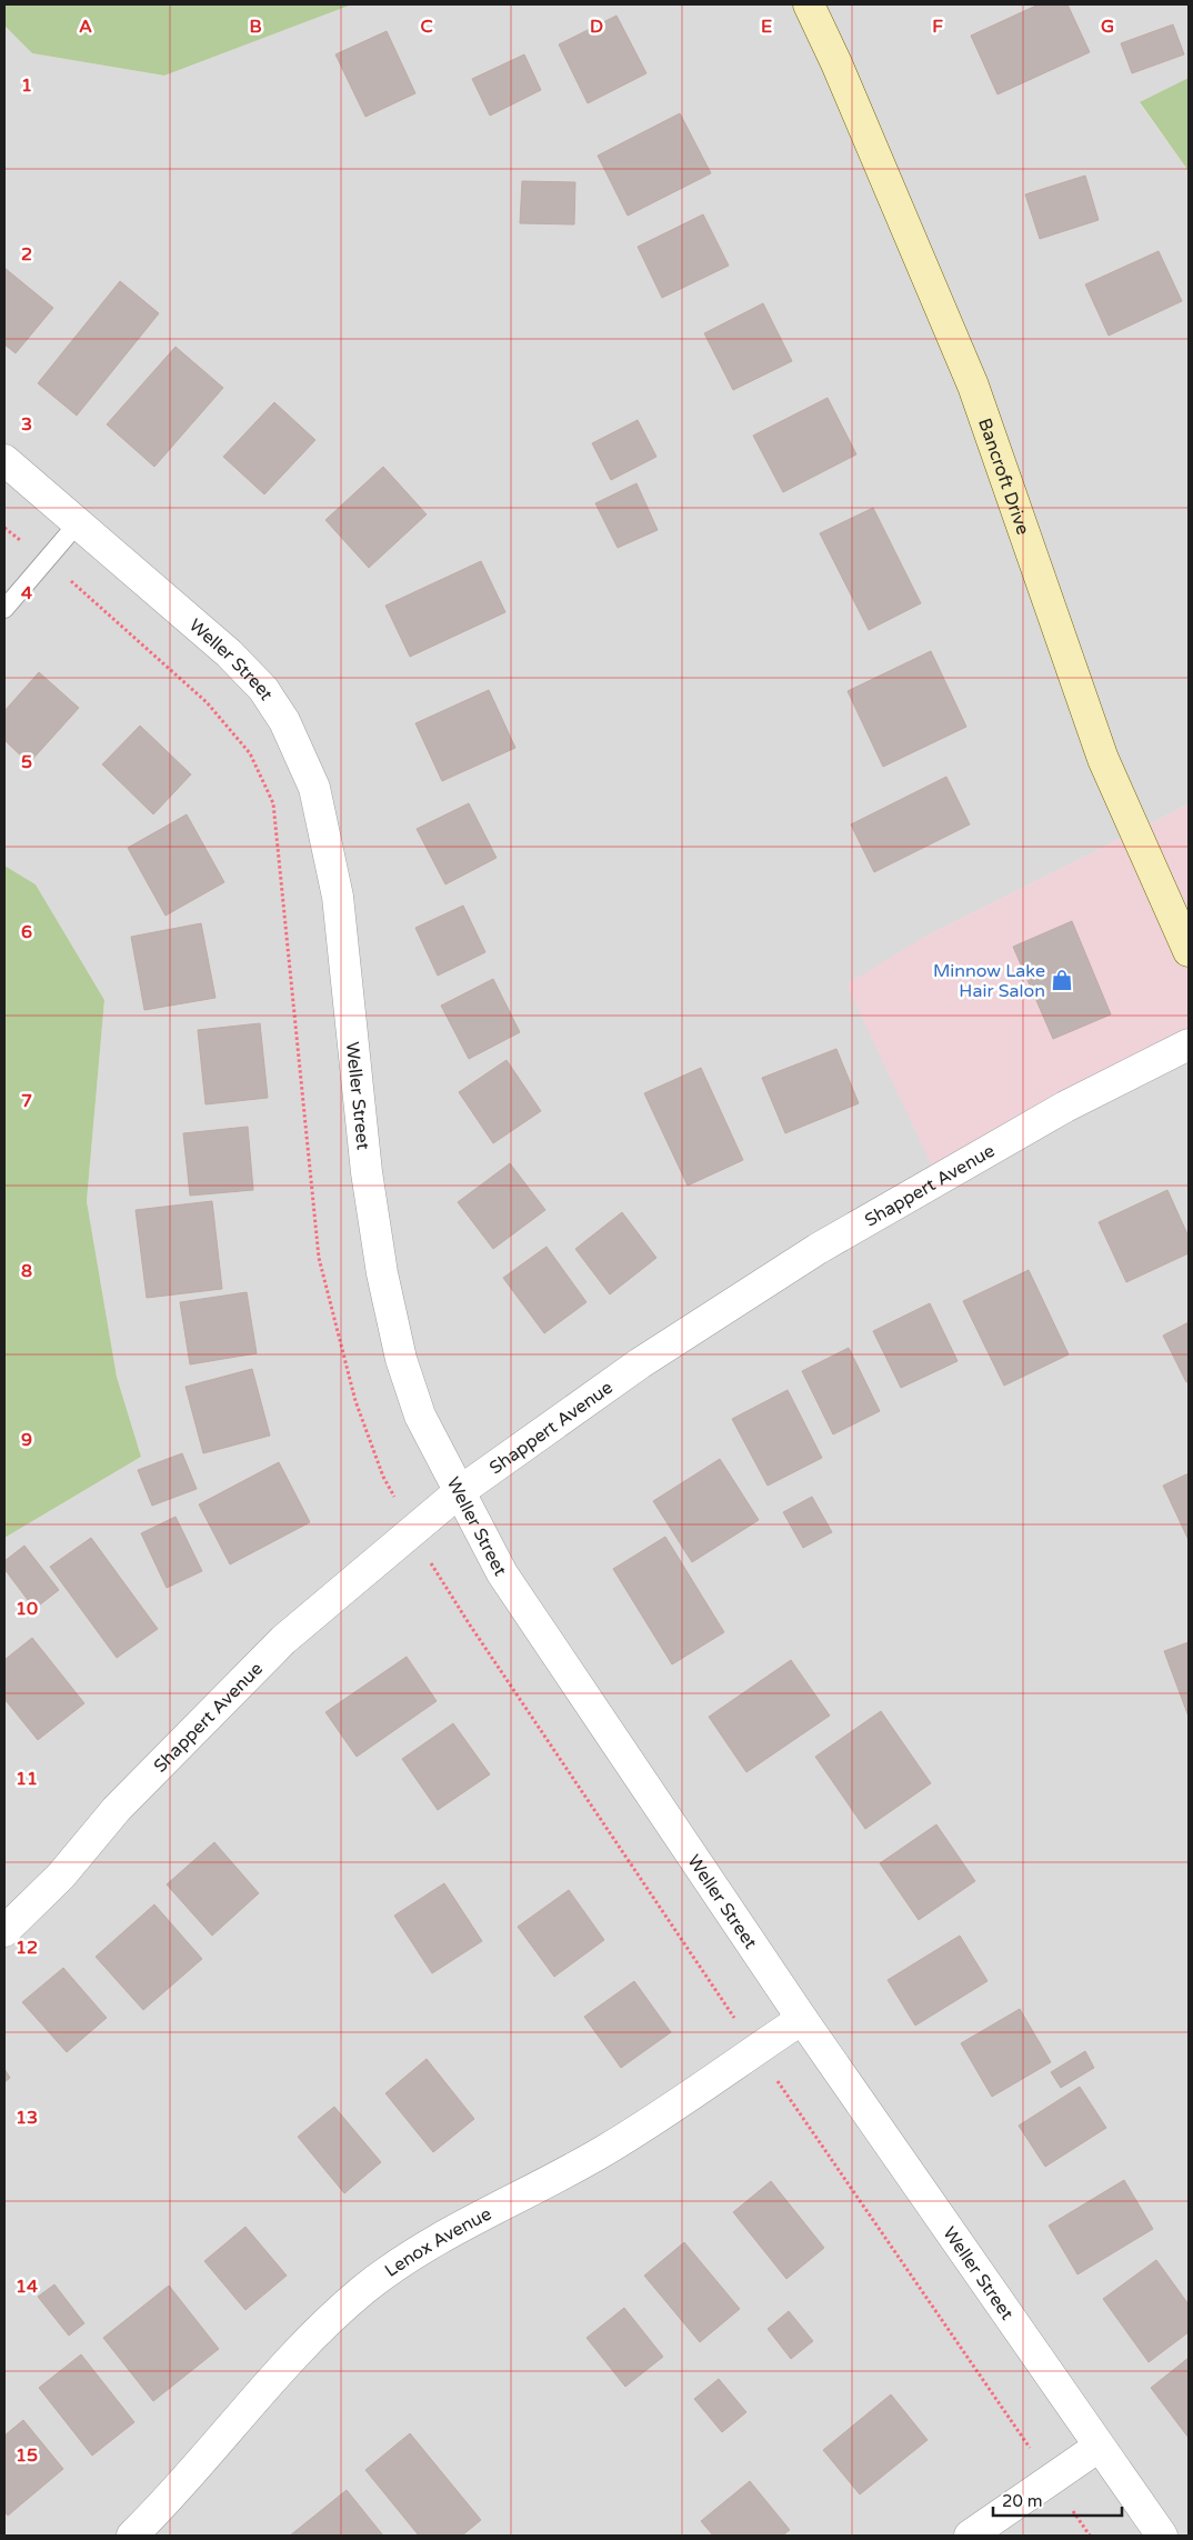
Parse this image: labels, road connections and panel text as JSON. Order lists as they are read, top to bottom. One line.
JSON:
{"streets":{"main road":["Bancroft Drive"],"street":["Weller Street","Shappert Avenue","Lenox Avenue"]},"crossings":[["Weller Street","Shappert Avenue"],["Weller Street","Lenox Avenue"]],"places":{"shop":["Minnow Lake Hair Salon"]},"scale_bar":"20 m","grid":{"columns":["A","B","C","D","E","F","G"],"rows":["1","2","3","4","5","6","7","8","9","10","11","12","13","14","15"]}}
